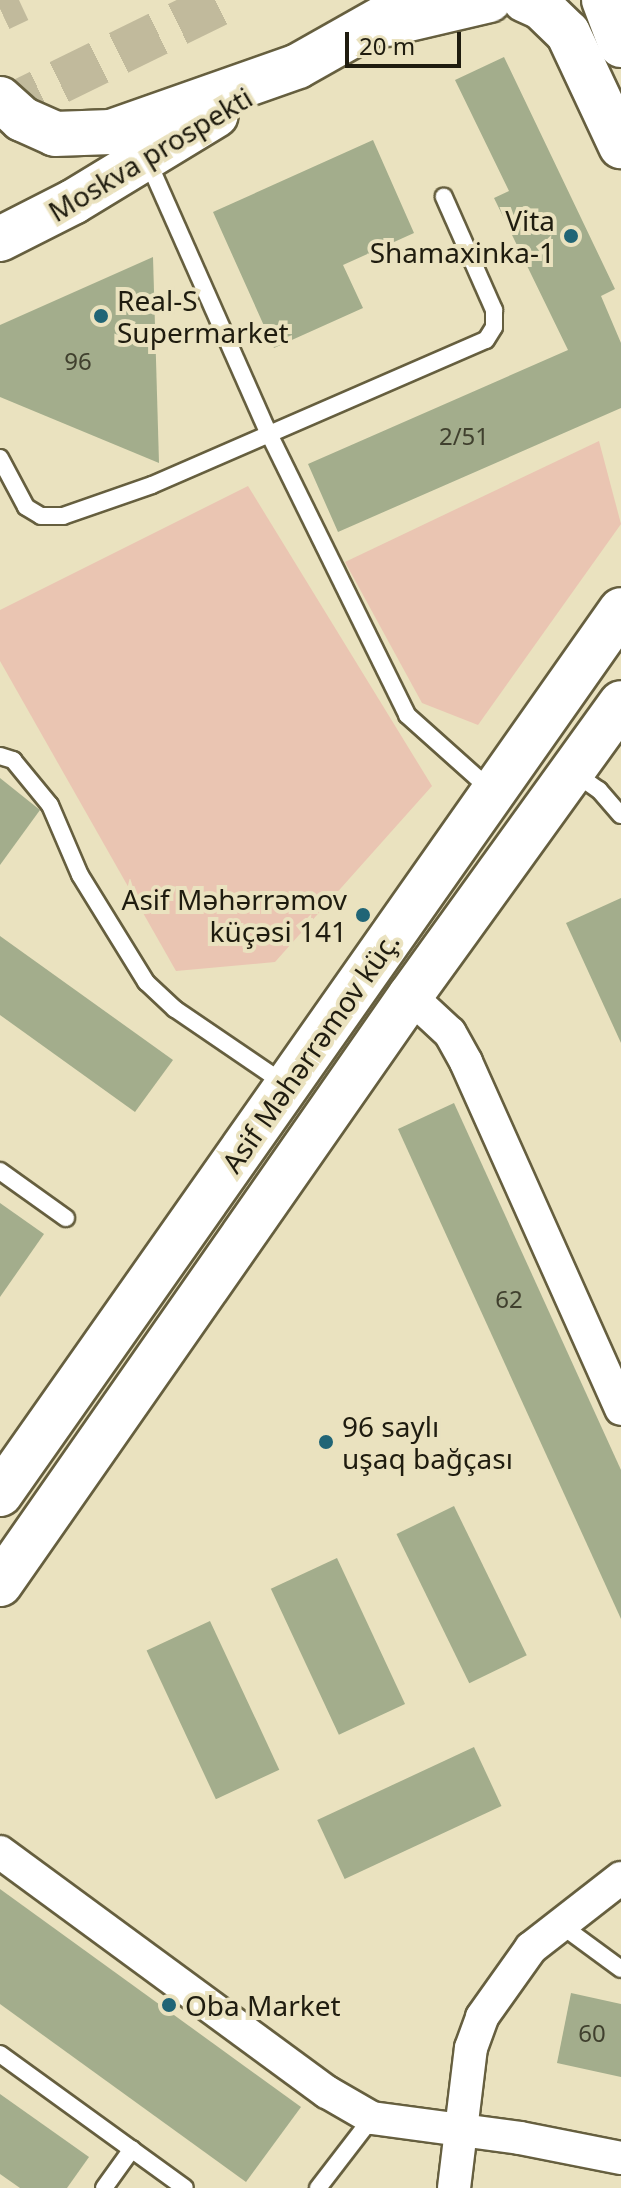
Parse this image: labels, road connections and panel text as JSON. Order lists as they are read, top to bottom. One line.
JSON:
{"streets":{"main road":["Moskva prospekti","Asif Məhərrəmov küç."]},"places":["Vita Shamaxinka-1","Real-S Supermarket","Asif Məhərrəmov küçəsi 141","96 saylı uşaq bağçası","Oba Market"],"house_numbers":["96","2/51","62","60"],"scale_bar":"20 m"}
